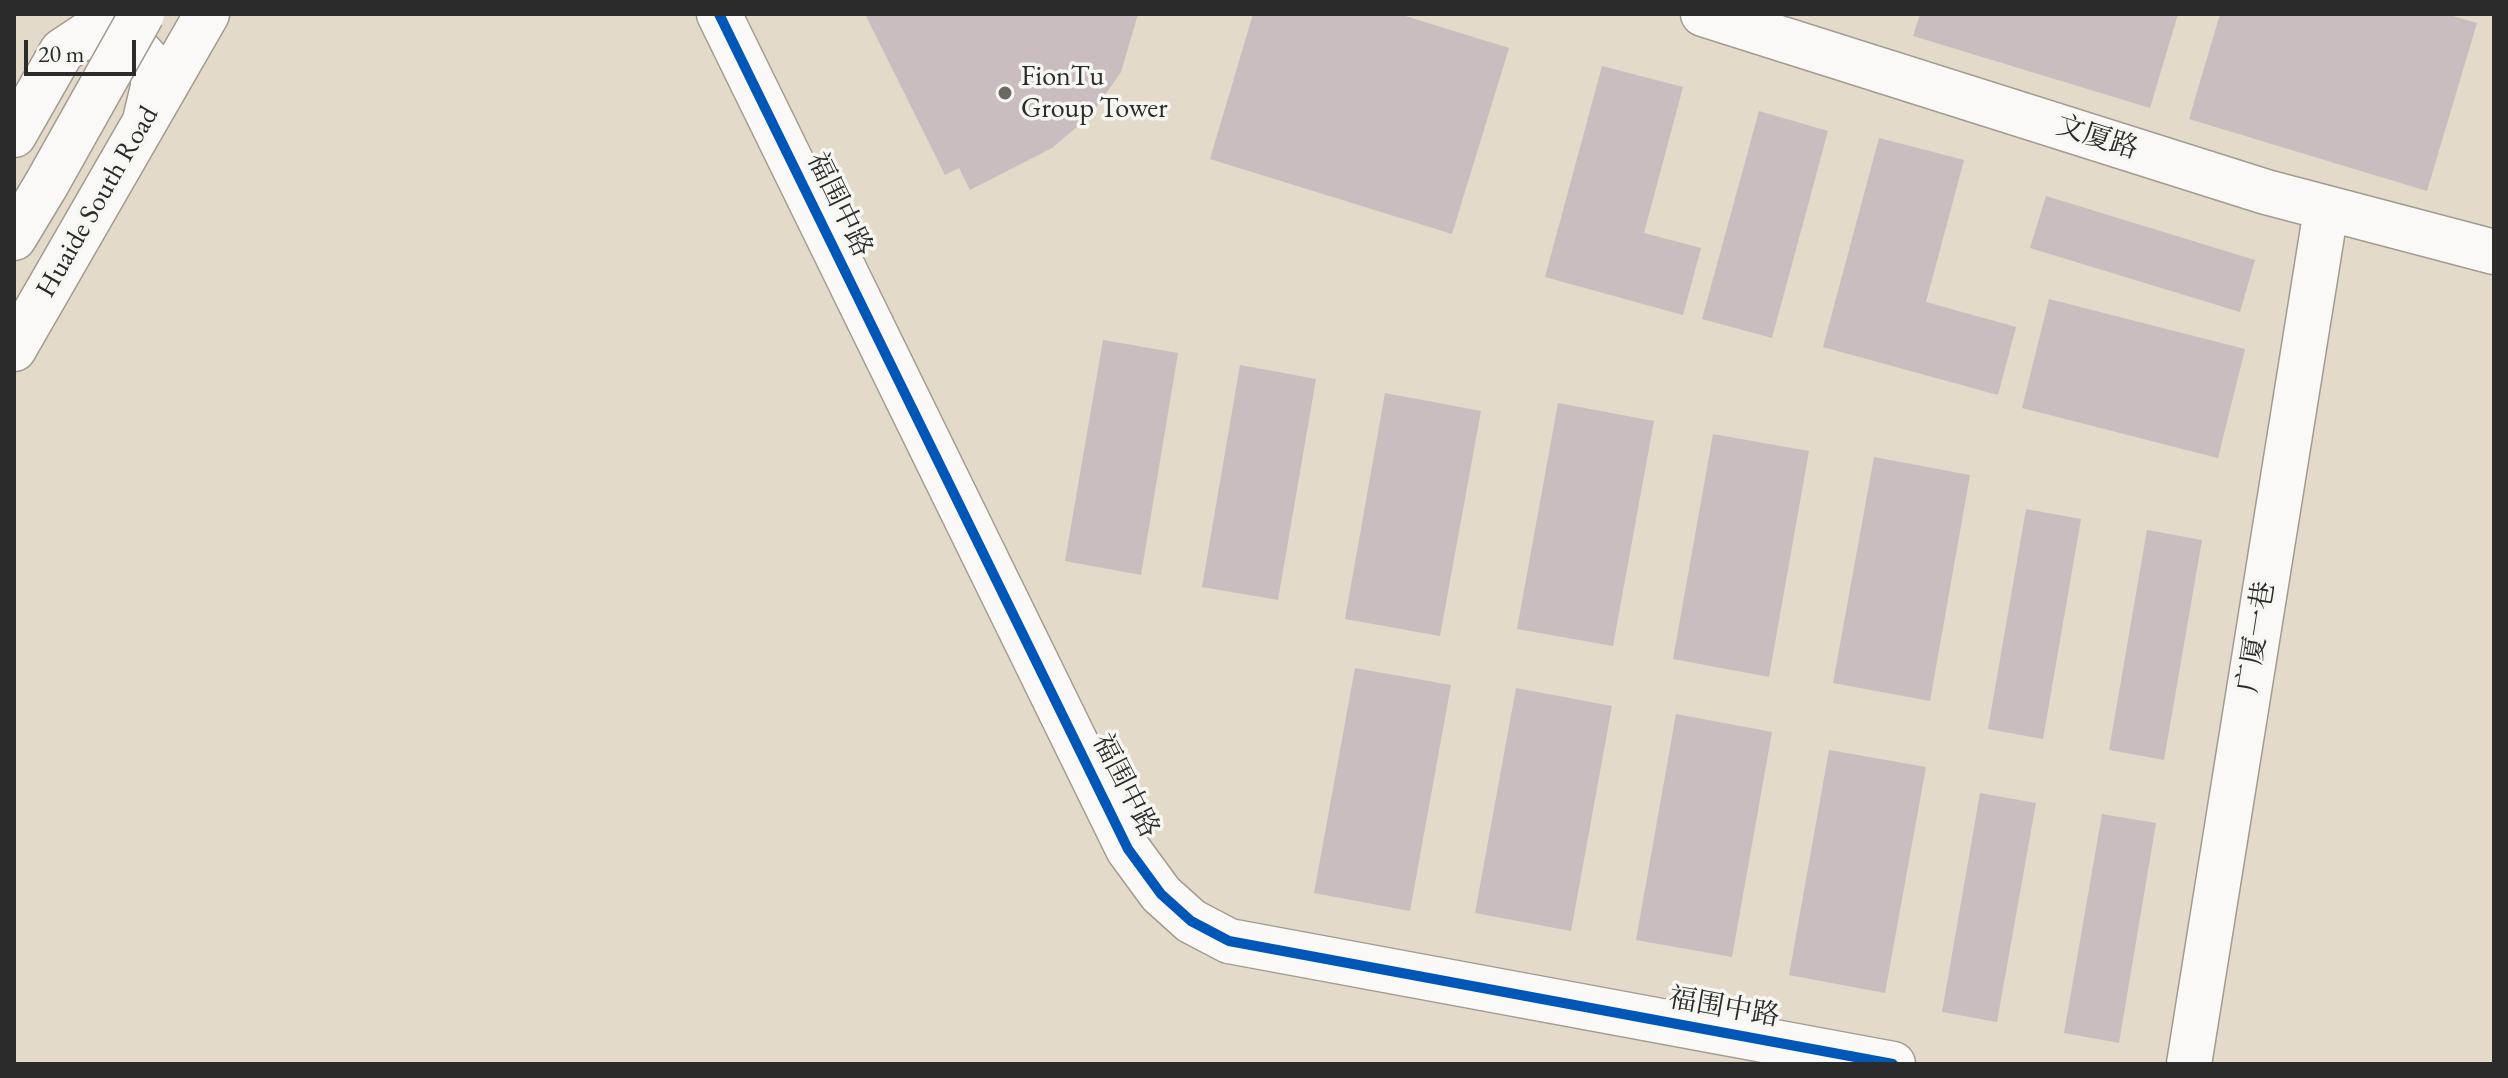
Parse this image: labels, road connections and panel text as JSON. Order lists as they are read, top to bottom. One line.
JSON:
{"streets":{"street":["文厦路","Huaide South Road","福围中路","广厦一巷"]},"crossings":[["文厦路","广厦一巷"]],"places":["FionTu Group Tower"],"scale_bar":"20 m"}
